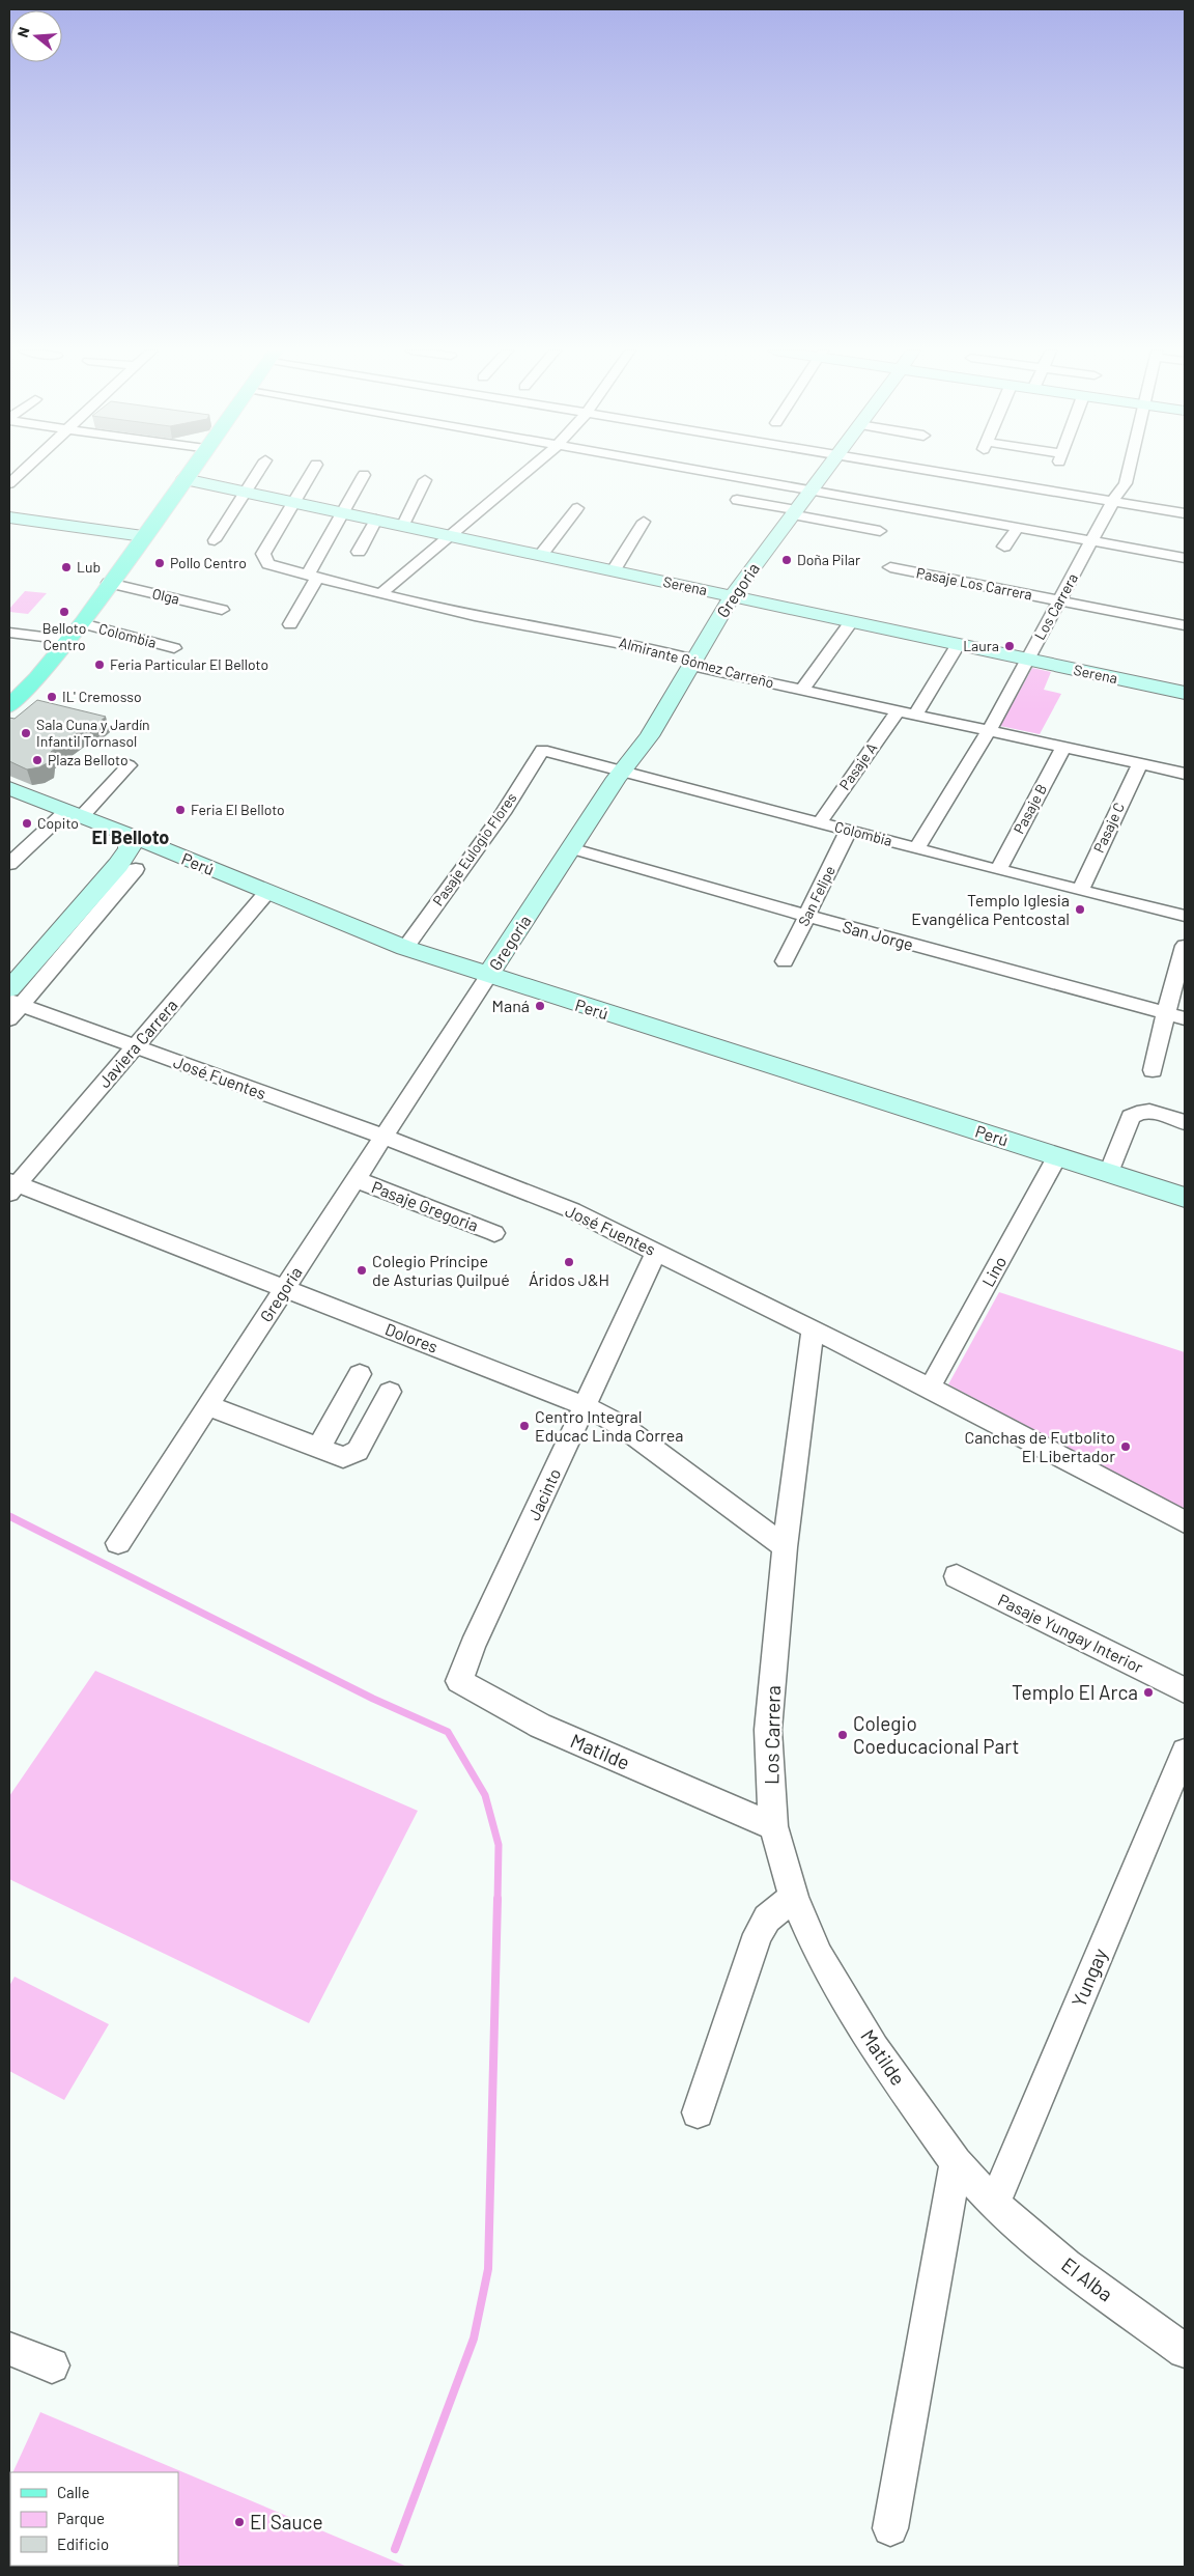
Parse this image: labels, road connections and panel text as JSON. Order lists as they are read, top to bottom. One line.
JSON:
{"streets":{"street":["Pasaje Los Carrera","Serena","Gregoria","Olga","Los Carrera","Colombia","Almirante Gómez Carreño","Pasaje A","Pasaje B","Pasaje C","Pasaje Eulogio Flores","Perú","San Felipe","San Jorge","Javiera Carrera","José Fuentes","Pasaje Gregoria","Lino","Dolores","Jacinto","Pasaje Yungay Interior","Matilde","Yungay","El Alba"]},"crossings":[["Pasaje Los Carrera","Los Carrera"],["Serena","Gregoria"],["Serena","Los Carrera"],["Serena","Almirante Gómez Carreño"],["Gregoria","Colombia"],["Gregoria","Almirante Gómez Carreño"],["Gregoria","Perú"],["Gregoria","San Jorge"],["Gregoria","José Fuentes"],["Gregoria","Pasaje Gregoria"],["Gregoria","Dolores"],["Los Carrera","Colombia"],["Los Carrera","Almirante Gómez Carreño"],["Los Carrera","José Fuentes"],["Los Carrera","Dolores"],["Los Carrera","Matilde"],["Colombia","Pasaje A"],["Colombia","Pasaje B"],["Colombia","Pasaje C"],["Colombia","Pasaje Eulogio Flores"],["Colombia","San Felipe"],["Almirante Gómez Carreño","Pasaje A"],["Almirante Gómez Carreño","Pasaje B"],["Almirante Gómez Carreño","Pasaje C"],["Pasaje Eulogio Flores","Perú"],["Perú","Javiera Carrera"],["Perú","Lino"],["San Felipe","San Jorge"],["Javiera Carrera","José Fuentes"],["Javiera Carrera","Dolores"],["José Fuentes","Lino"],["José Fuentes","Jacinto"],["Dolores","Jacinto"],["Jacinto","Matilde"],["Matilde","Yungay"],["Matilde","El Alba"],["Yungay","El Alba"]],"districts":["El Belloto"],"places":["Doña Pilar","Pollo Centro","Lub","Belloto Centro","Laura","Feria Particular El Belloto","IL' Cremosso","Sala Cuna y Jardín Infantil Tornasol","Plaza Belloto","Feria El Belloto","Copito","Templo Iglesia Evangélica Pentcostal","Maná","Áridos J&H","Colegio Príncipe de Asturias Quilpué","Centro Integral Educac Linda Correa","Canchas de Futbolito El Libertador","Templo El Arca","Colegio Coeducacional Part","El Sauce"],"legend":["Calle","Parque","Edificio"],"north":"left"}
